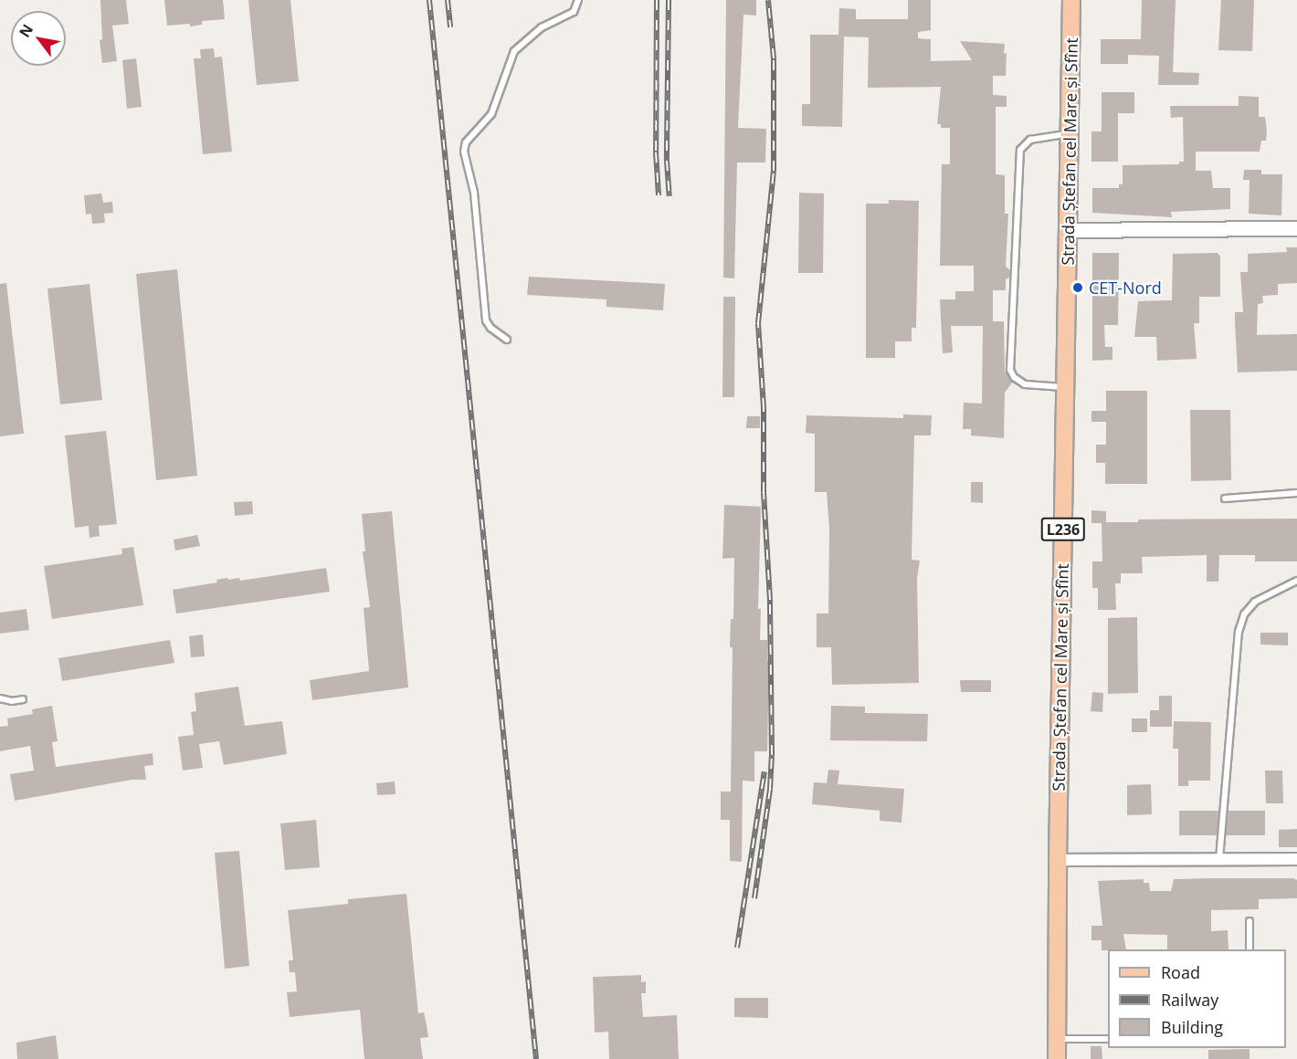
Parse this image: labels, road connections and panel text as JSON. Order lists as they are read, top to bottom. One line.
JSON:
{"streets":{"main road":["Strada Ștefan cel Mare și Sfînt","L236"]},"places":["CET-Nord"],"legend":["Road","Railway","Building"],"north":"top left"}
